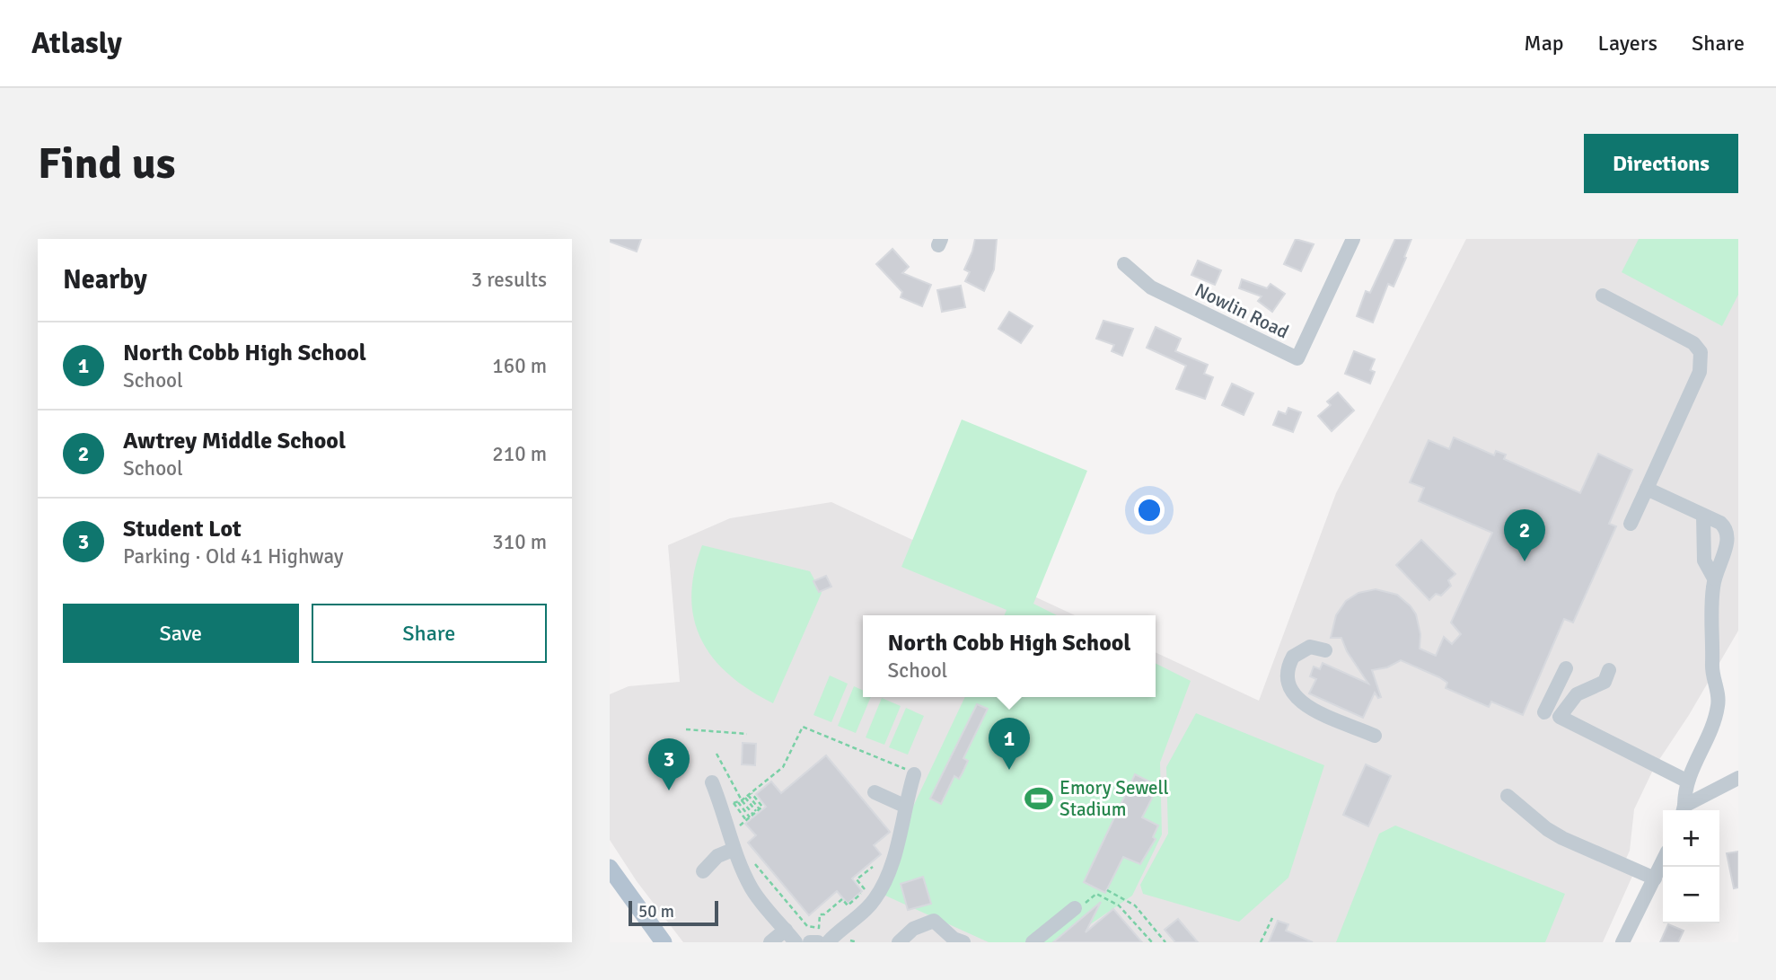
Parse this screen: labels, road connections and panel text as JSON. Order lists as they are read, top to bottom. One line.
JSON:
{"streets":{"street":["Nowlin Road"]},"places":{"sports":["Emory Sewell Stadium"]},"scale_bar":"50 m","page":{"header":"Atlasly","nav":["Map","Layers","Share"],"buttons":["Directions",["Save","Share"]],"title":"Find us","heading":["Nearby","3 results"],"list":[{"mark":"1","name":"North Cobb High School","note":"School","value":"160 m"},{"mark":"2","name":"Awtrey Middle School","note":"School","value":"210 m"},{"mark":"3","name":"Student Lot","note":"Parking · Old 41 Highway","value":"310 m"}],"pins":["2","1","3"],"popup":["North Cobb High School","School"],"map_buttons":["+","−"],"scale":"50 m"}}
